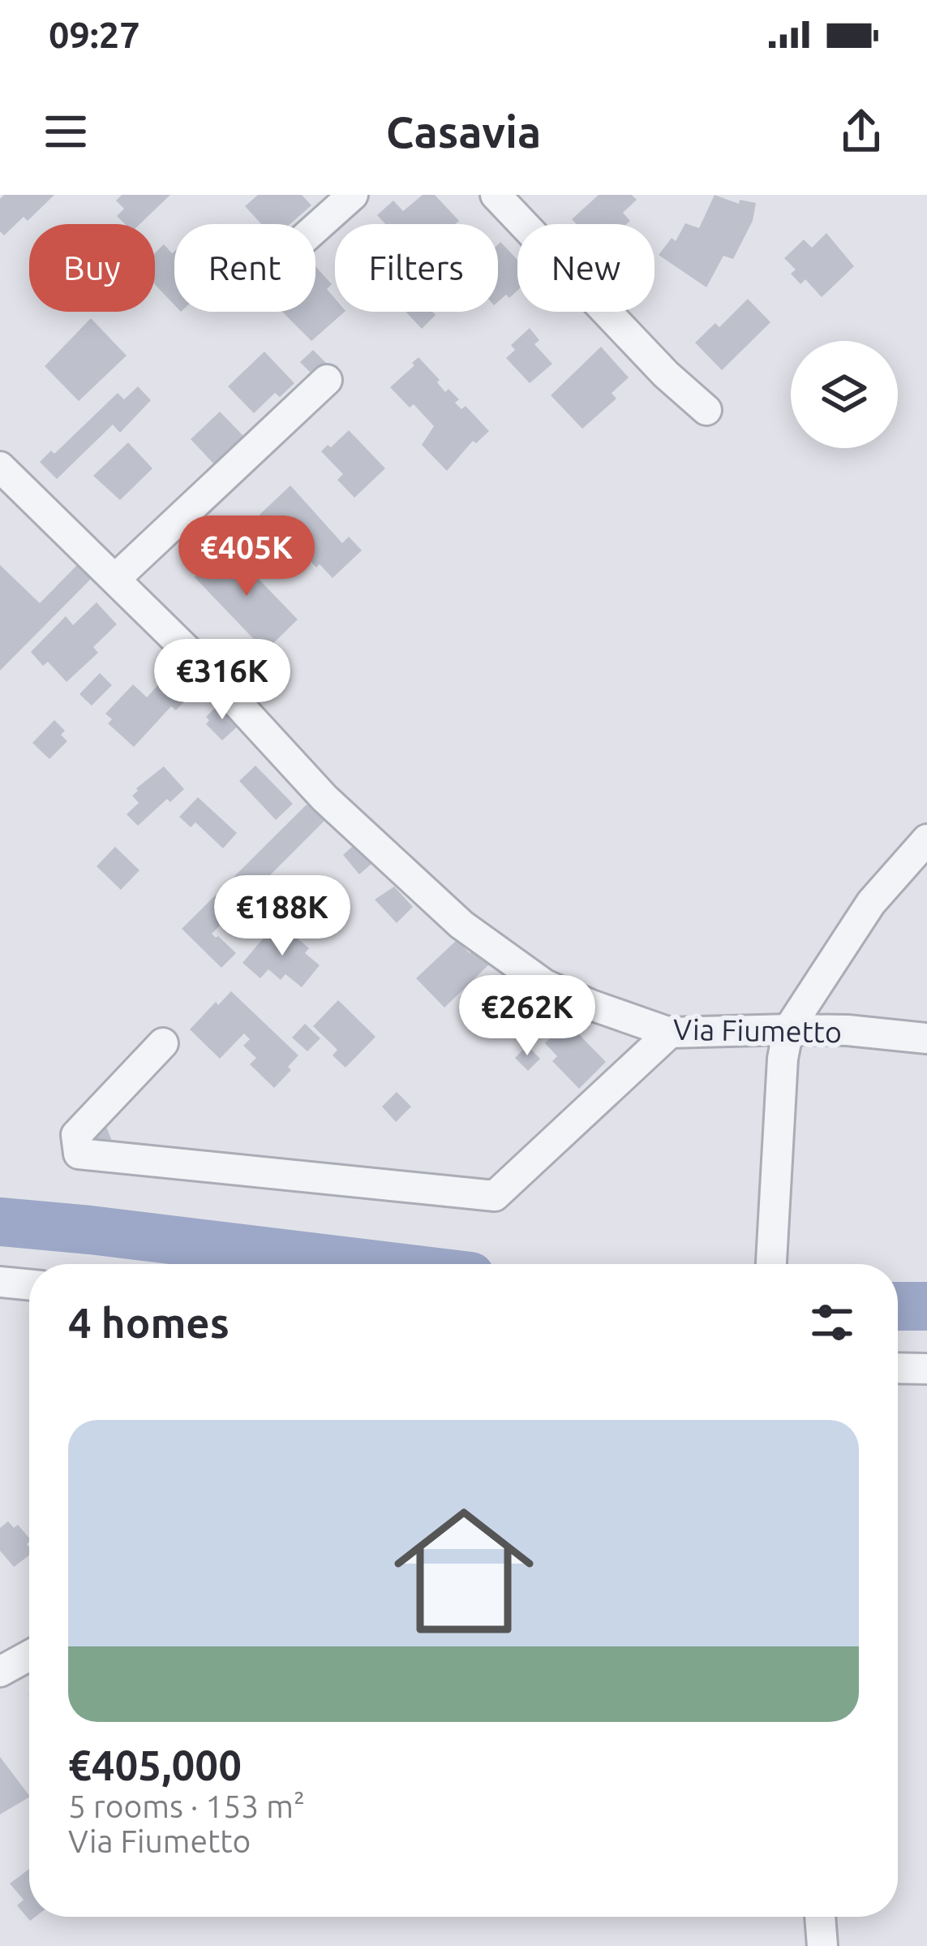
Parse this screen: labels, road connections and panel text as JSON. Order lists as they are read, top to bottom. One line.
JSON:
{"streets":{"street":["Via Fiumetto"]},"page":{"status":"09:27","header":"Casavia","chip":["Buy","Rent","Filters","New"],"price":["€405K","€316K","€188K","€262K"],"heading":"4 homes","list":[{"name":"€405,000","note":"5 rooms · 153 m² · Via Fiumetto"}]}}
